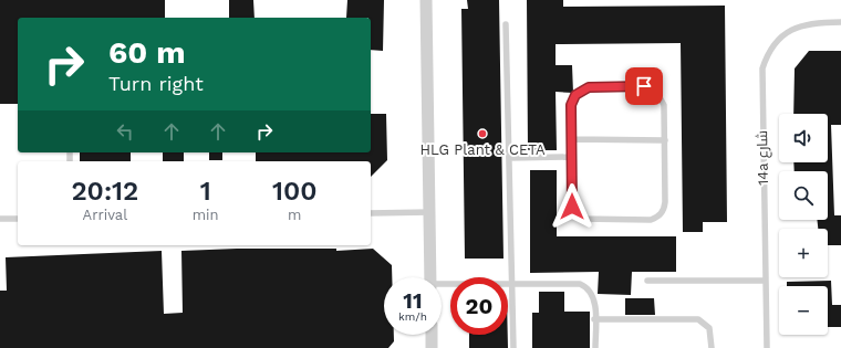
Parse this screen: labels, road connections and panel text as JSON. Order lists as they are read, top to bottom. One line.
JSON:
{"streets":{"lane":["14a شارع"]},"places":["HLG Plant & CETA"],"page":{"turn":["60 m","Turn right"],"map_buttons":["+","−"],"eta":["20:12","Arrival","1","min","100","m"],"speed":"11 km/h","limit":"20"}}
